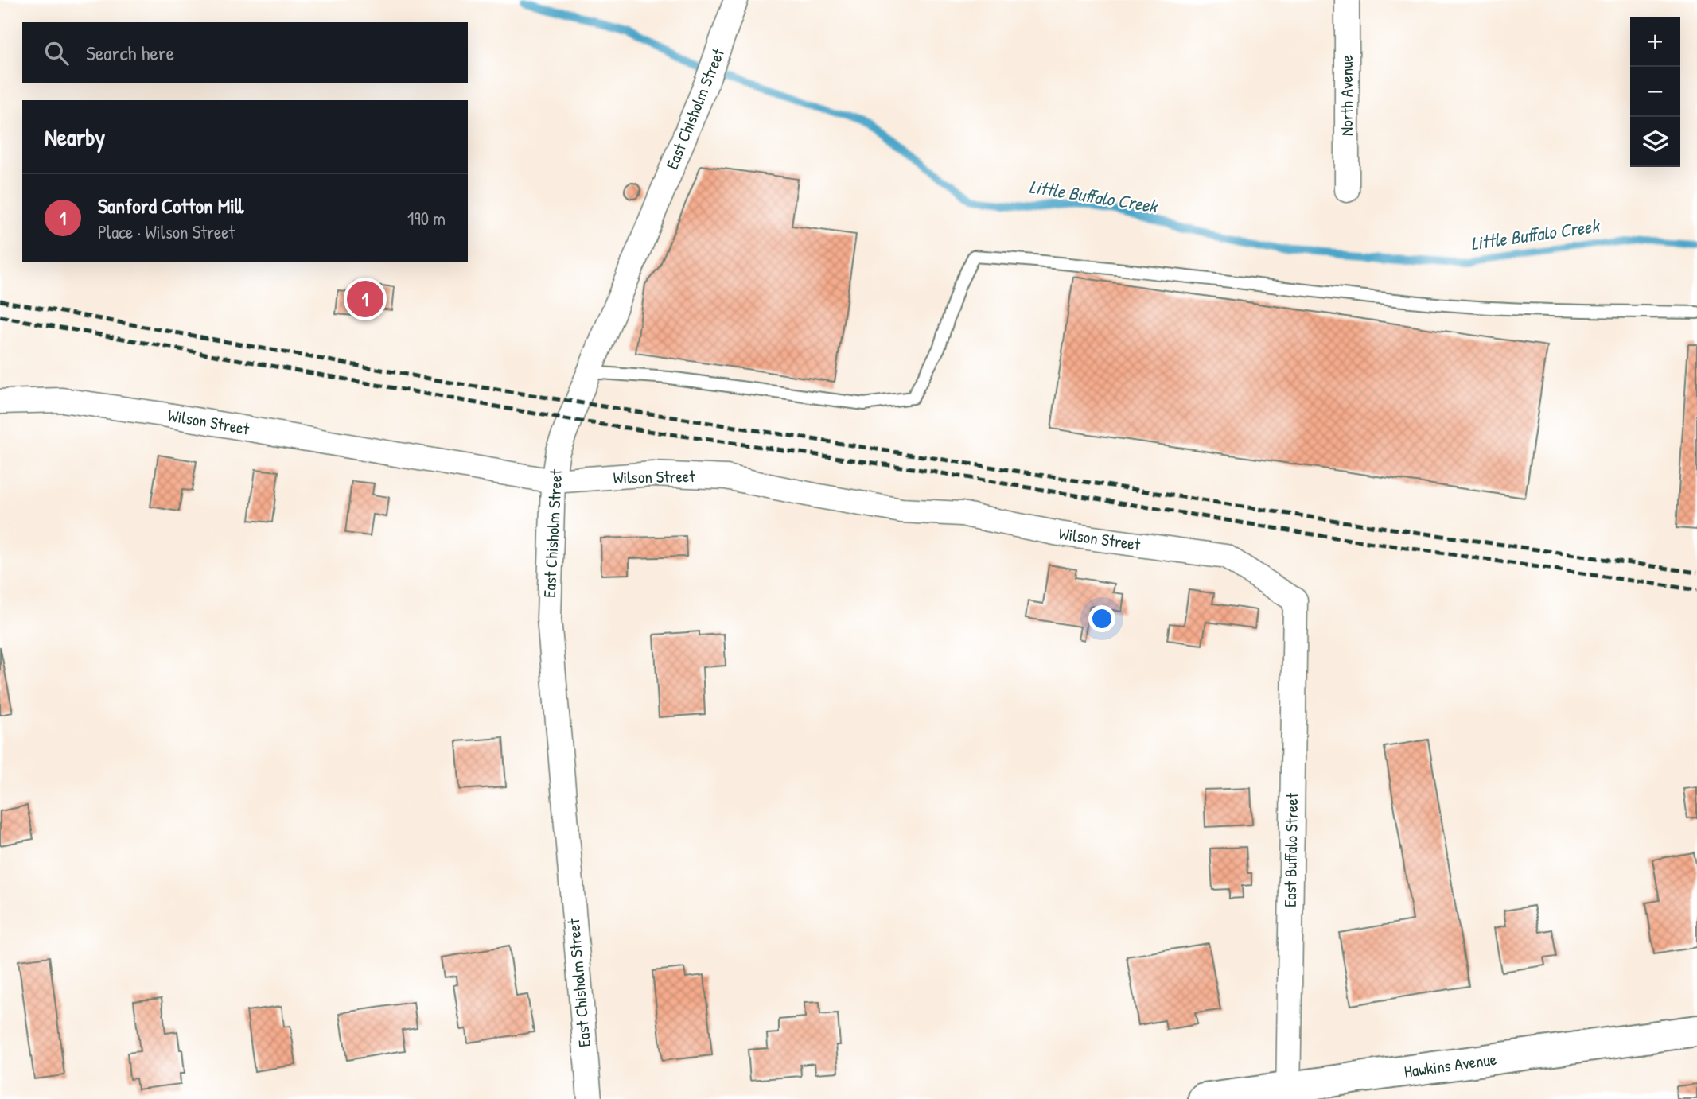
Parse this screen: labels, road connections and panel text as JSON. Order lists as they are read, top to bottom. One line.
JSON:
{"streets":{"main road":["Hawkins Avenue"],"street":["North Avenue","East Chisholm Street","Wilson Street","East Buffalo Street"]},"crossings":[["East Chisholm Street","Wilson Street"],["Wilson Street","East Buffalo Street"],["East Buffalo Street","Hawkins Avenue"]],"water":["Little Buffalo Creek"],"page":{"map_buttons":["+","−"],"search":"Search here","heading":"Nearby","list":[{"mark":"1","name":"Sanford Cotton Mill","note":"Place · Wilson Street","value":"190 m"}],"pins":"1"}}
